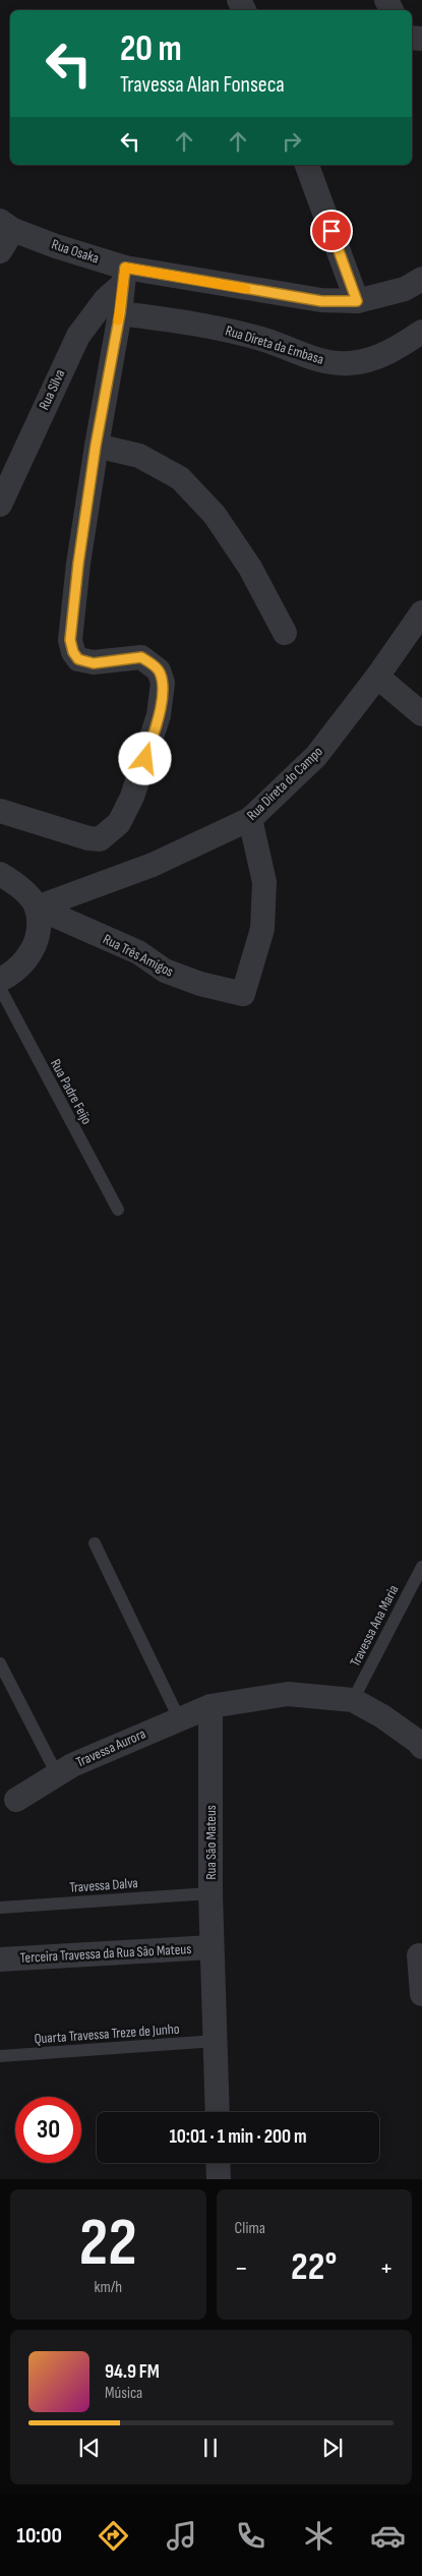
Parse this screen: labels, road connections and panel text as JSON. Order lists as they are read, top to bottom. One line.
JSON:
{"streets":{"street":["Rua Osaka","Rua Direta da Embasa","Rua Silva","Rua Direta do Campo","Rua Três Amigos","Travessa Aurora","Rua São Mateus","Terceira Travessa da Rua São Mateus"],"lane":["Rua Padre Feijo","Travessa Ana Maria","Travessa Dalva","Quarta Travessa Treze de Junho"]},"crossings":[["Rua Osaka","Rua Silva"],["Rua Direta do Campo","Rua Três Amigos"],["Travessa Aurora","Rua São Mateus"],["Rua São Mateus","Travessa Dalva"],["Rua São Mateus","Terceira Travessa da Rua São Mateus"],["Rua São Mateus","Quarta Travessa Treze de Junho"]],"page":{"turn":["20 m","Travessa Alan Fonseca"],"limit":"30","trip":"10:01 · 1 min · 200 m","tile":[["22","km/h"],"Clima"],"heat":["−","22°","+"],"song":["94.9 FM","Música"],"tabs":"10:00"}}
